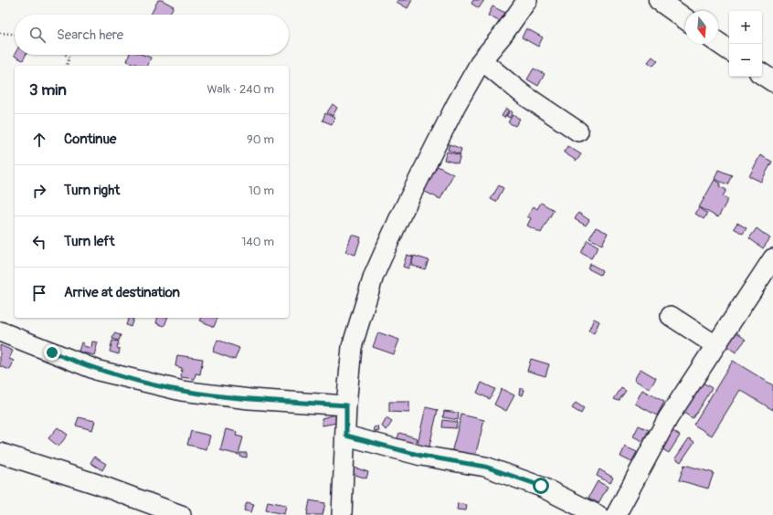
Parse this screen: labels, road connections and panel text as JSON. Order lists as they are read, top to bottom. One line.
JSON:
{"north":"bottom","page":{"map_buttons":["+","−"],"search":"Search here","heading":["3 min","Walk · 240 m"],"list":[["Continue","90 m"],["Turn right","10 m"],["Turn left","140 m"],"Arrive at destination"]}}
